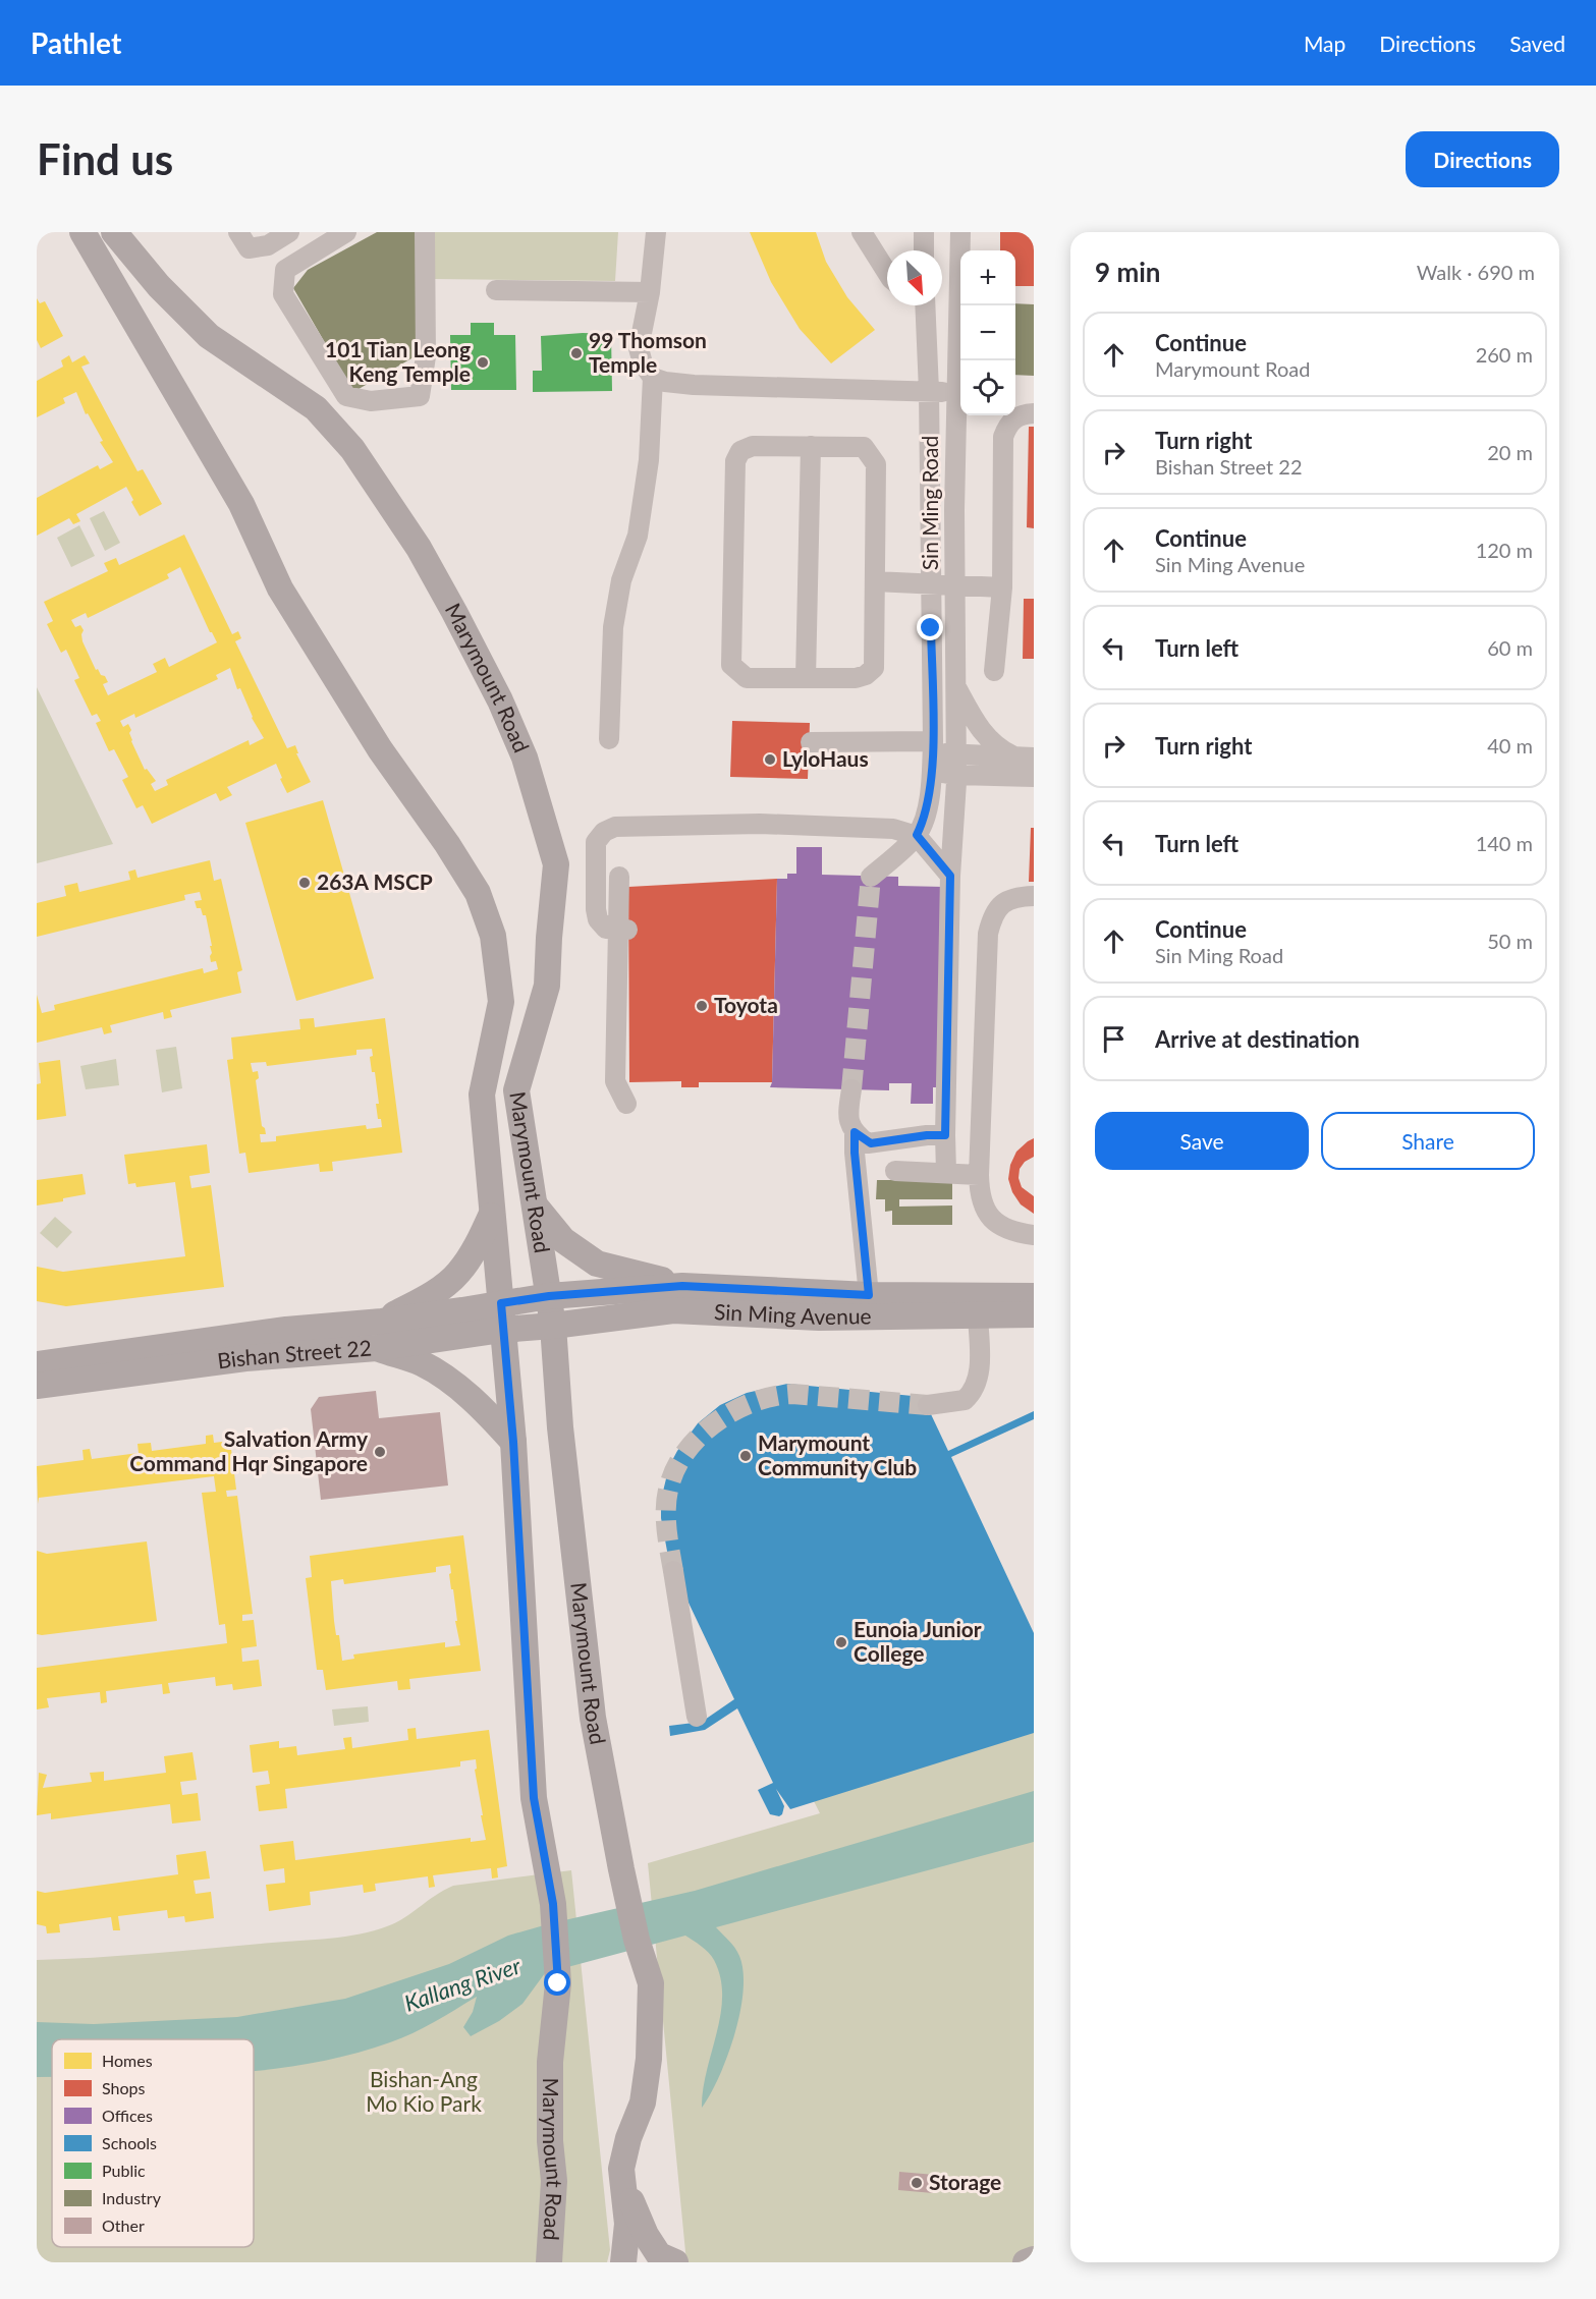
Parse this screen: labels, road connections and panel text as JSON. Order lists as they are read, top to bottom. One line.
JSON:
{"streets":{"main road":["Marymount Road","Sin Ming Avenue","Bishan Street 22"],"street":["Sin Ming Road"]},"crossings":[["Marymount Road","Sin Ming Avenue"],["Marymount Road","Bishan Street 22"],["Sin Ming Avenue","Bishan Street 22"]],"water":["Kallang River"],"parks":["Bishan-Ang Mo Kio Park"],"places":["99 Thomson Temple","101 Tian Leong Keng Temple","LyloHaus","263A MSCP","Toyota","Salvation Army Command Hqr Singapore","Marymount Community Club","Eunoia Junior College","Storage"],"legend":["Homes","Shops","Offices","Schools","Public","Industry","Other"],"north":"bottom right","page":{"header":"Pathlet","nav":["Map","Directions","Saved"],"buttons":["Directions",["Save","Share"]],"title":"Find us","heading":["9 min","Walk · 690 m"],"map_buttons":["+","−"],"list":[["Continue","Marymount Road","260 m"],["Turn right","Bishan Street 22","20 m"],["Continue","Sin Ming Avenue","120 m"],["Turn left","60 m"],["Turn right","40 m"],["Turn left","140 m"],["Continue","Sin Ming Road","50 m"],"Arrive at destination"]}}
